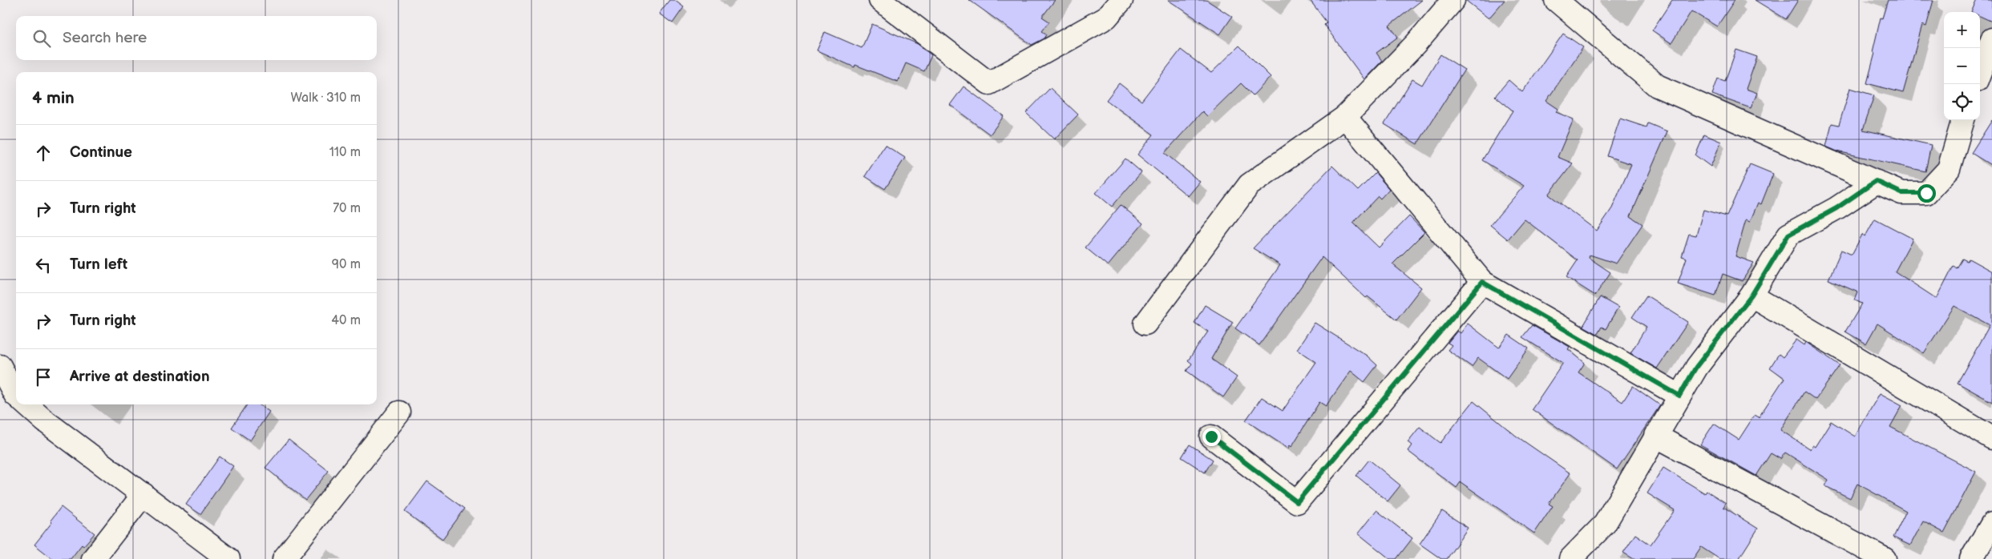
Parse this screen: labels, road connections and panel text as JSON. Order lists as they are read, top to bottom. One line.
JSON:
{"page":{"map_buttons":["+","−"],"search":"Search here","heading":["4 min","Walk · 310 m"],"list":[["Continue","110 m"],["Turn right","70 m"],["Turn left","90 m"],["Turn right","40 m"],"Arrive at destination"]}}
